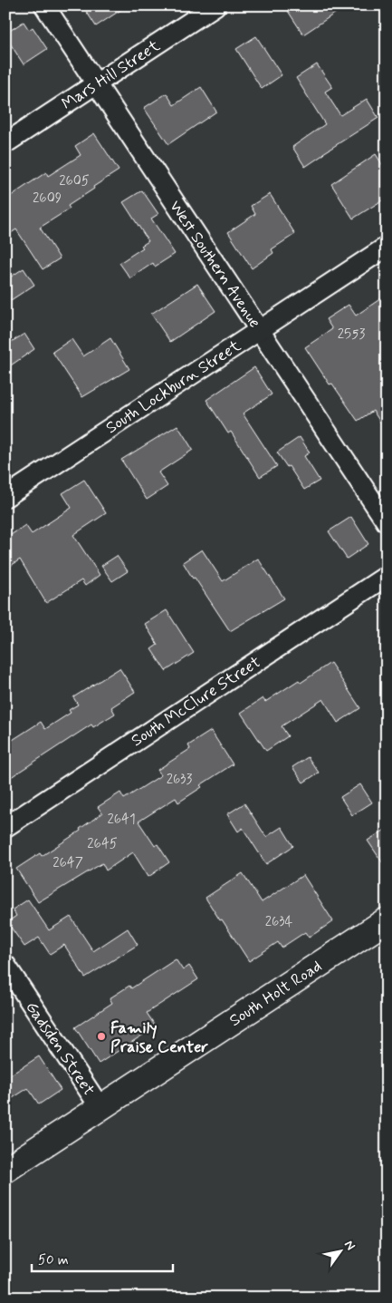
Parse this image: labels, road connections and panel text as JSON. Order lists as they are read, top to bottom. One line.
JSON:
{"streets":{"main road":["South Holt Road"],"street":["Mars Hill Street","West Southern Avenue","South Lockburn Street","South McClure Street","Gadsden Street"]},"crossings":[["Mars Hill Street","West Southern Avenue"],["West Southern Avenue","South Lockburn Street"],["South Holt Road","Gadsden Street"]],"places":["Family Praise Center"],"house_numbers":["2605","2609","2553","2633","2641","2645","2647","2634"],"scale_bar":"50 m","north":"top right"}
